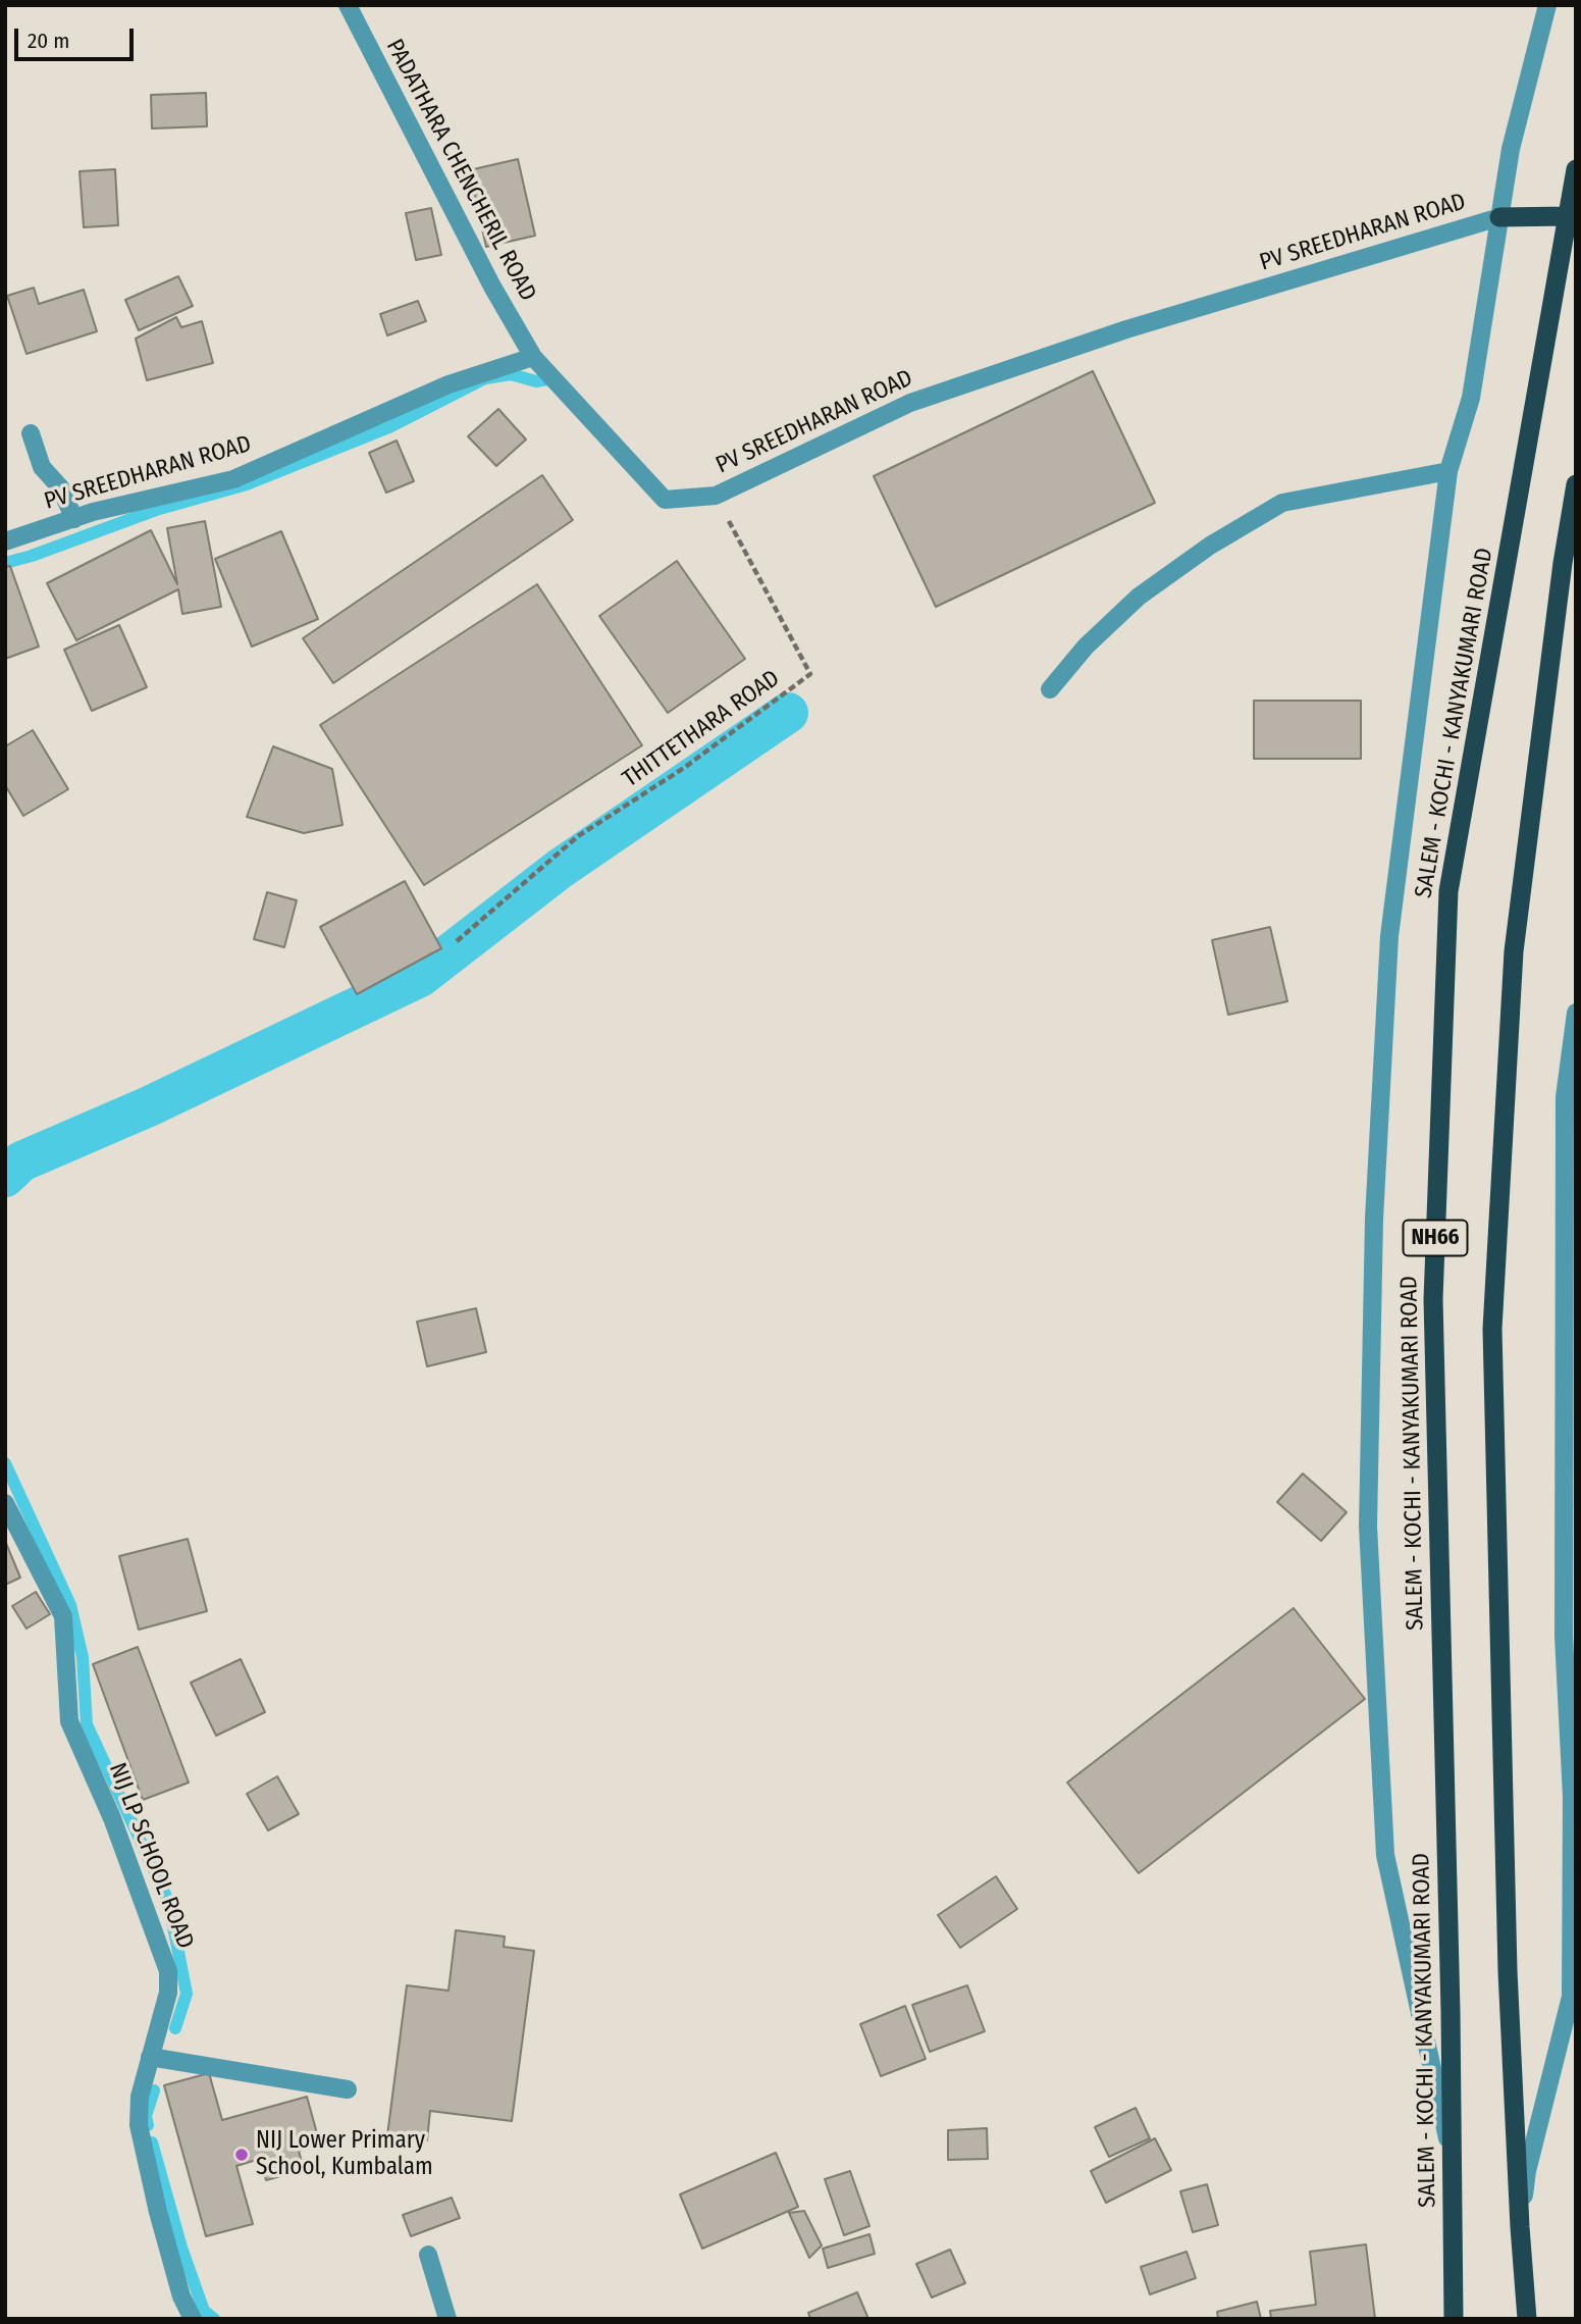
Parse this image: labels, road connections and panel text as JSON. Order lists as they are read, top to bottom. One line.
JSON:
{"streets":{"highway":["SALEM - KOCHI - KANYAKUMARI ROAD","NH66"],"street":["PADATHARA CHENCHERIL ROAD","PV SREEDHARAN ROAD","NIJ LP SCHOOL ROAD"],"path":["THITTETHARA ROAD"]},"crossings":[["PADATHARA CHENCHERIL ROAD","PV SREEDHARAN ROAD"],["PV SREEDHARAN ROAD","THITTETHARA ROAD"]],"places":["NIJ Lower Primary School, Kumbalam"],"scale_bar":"20 m"}
